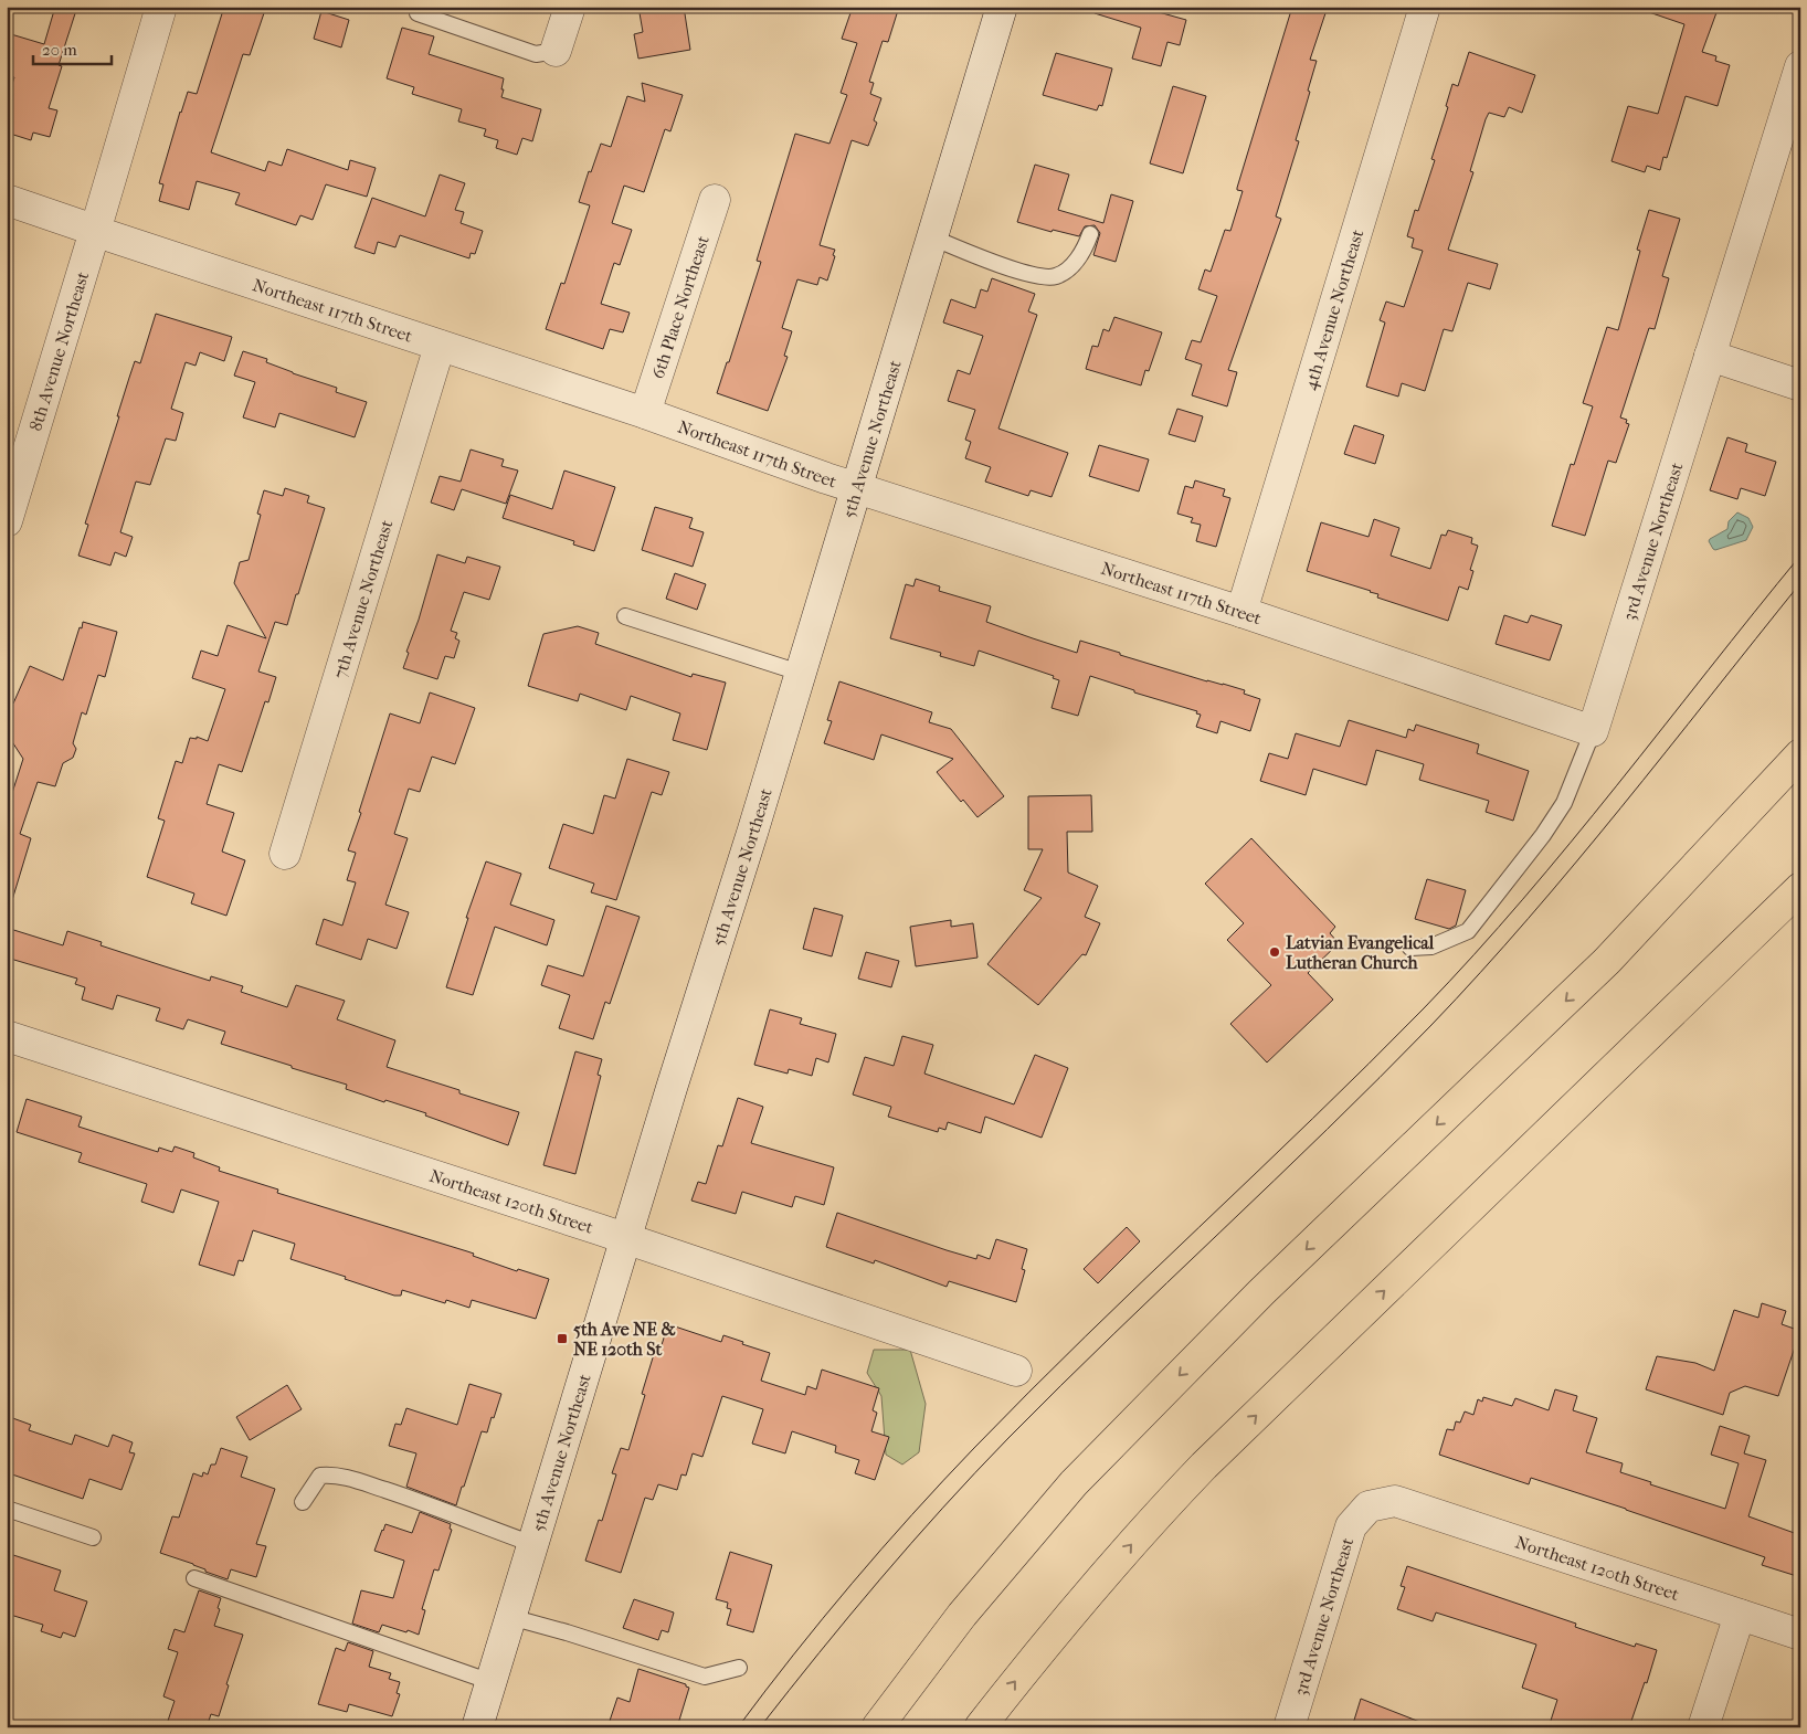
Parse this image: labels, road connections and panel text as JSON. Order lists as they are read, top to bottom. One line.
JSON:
{"streets":{"street":["6th Place Northeast","4th Avenue Northeast","Northeast 117th Street","8th Avenue Northeast","5th Avenue Northeast","3rd Avenue Northeast","7th Avenue Northeast","Northeast 120th Street"]},"crossings":[["6th Place Northeast","Northeast 117th Street"],["4th Avenue Northeast","Northeast 117th Street"],["Northeast 117th Street","8th Avenue Northeast"],["Northeast 117th Street","5th Avenue Northeast"],["Northeast 117th Street","3rd Avenue Northeast"],["Northeast 117th Street","7th Avenue Northeast"],["5th Avenue Northeast","Northeast 120th Street"],["3rd Avenue Northeast","Northeast 120th Street"]],"places":{"other":["Latvian Evangelical Lutheran Church"],"transit":["5th Ave NE & NE 120th St"]},"scale_bar":"20 m"}
